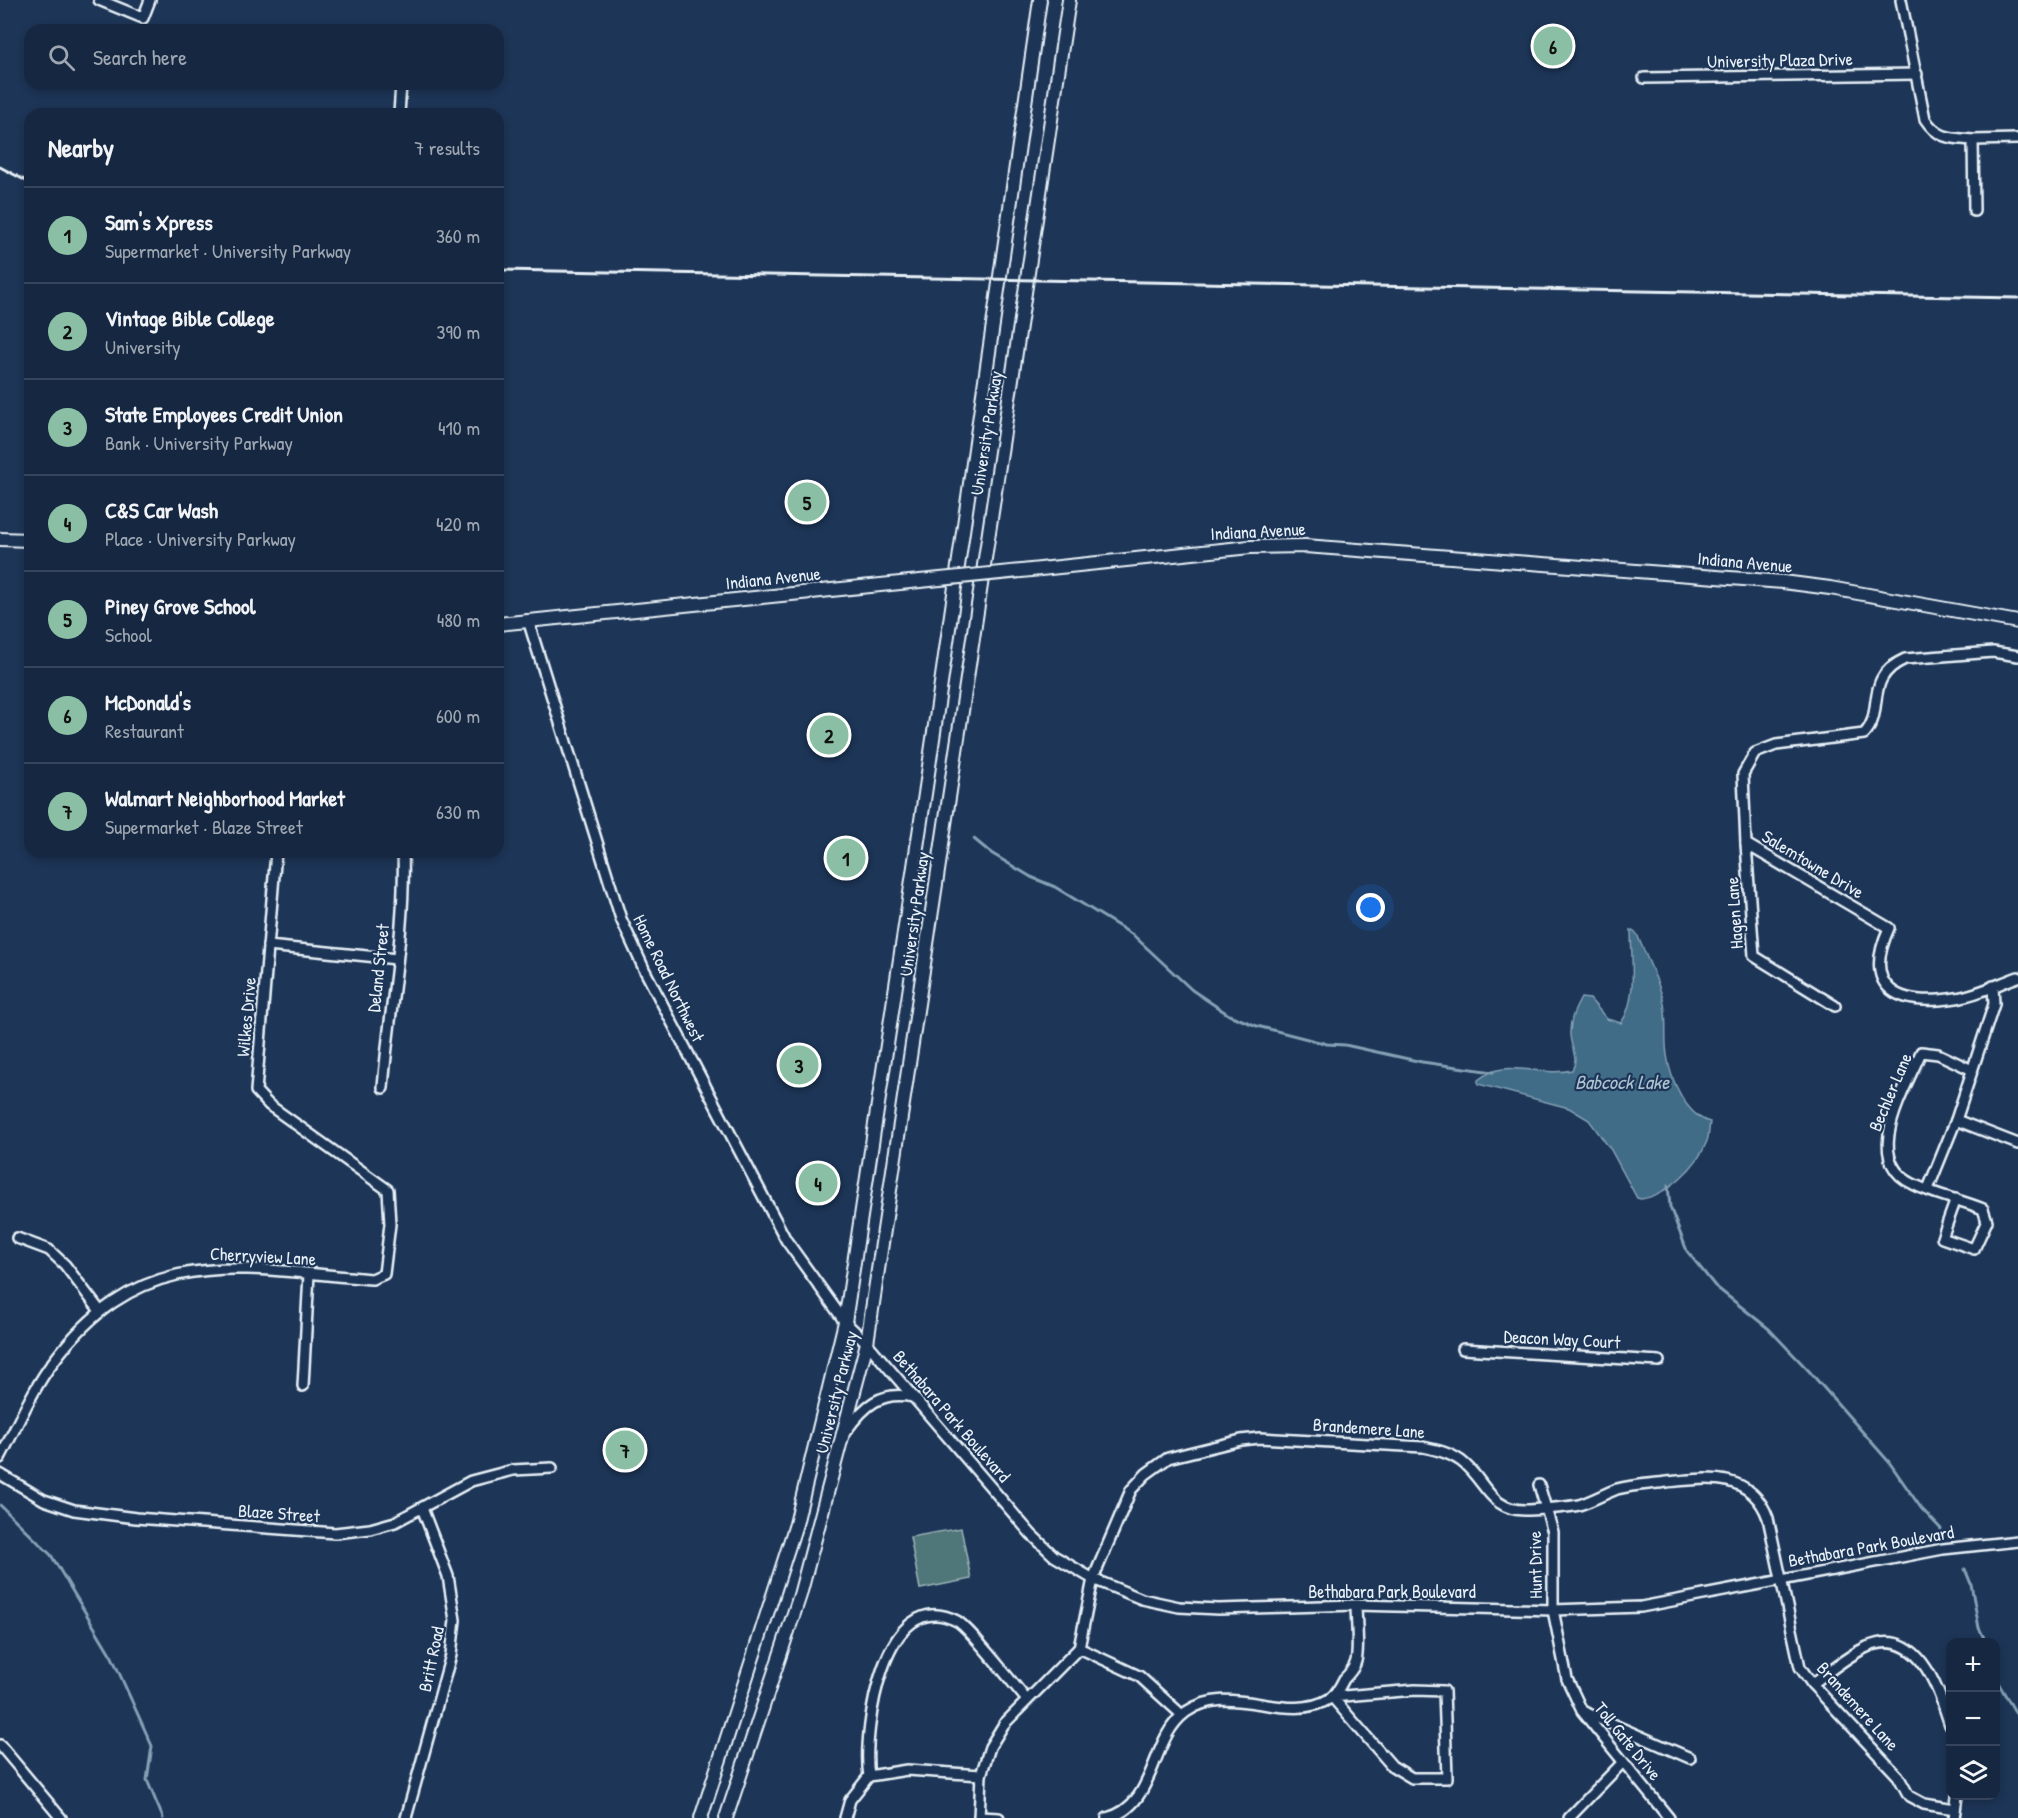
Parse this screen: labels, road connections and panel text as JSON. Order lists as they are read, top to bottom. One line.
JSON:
{"streets":{"main road":["University Parkway","Indiana Avenue"],"street":["University Plaza Drive","Salemtowne Drive","Hagen Lane","Deland Street","Home Road Northwest","Wilkes Drive","Bechler Lane","Cherryview Lane","Deacon Way Court","Bethabara Park Boulevard","Brandemere Lane","Blaze Street","Hunt Drive","Britt Road","Toll Gate Drive"]},"crossings":[["University Parkway","Home Road Northwest"],["University Parkway","Bethabara Park Boulevard"],["Indiana Avenue","Home Road Northwest"],["Salemtowne Drive","Hagen Lane"],["Home Road Northwest","Bethabara Park Boulevard"],["Wilkes Drive","Cherryview Lane"],["Bethabara Park Boulevard","Brandemere Lane"],["Bethabara Park Boulevard","Hunt Drive"],["Bethabara Park Boulevard","Toll Gate Drive"],["Brandemere Lane","Hunt Drive"],["Blaze Street","Britt Road"],["Hunt Drive","Toll Gate Drive"]],"water":["Babcock Lake"],"page":{"pins":["6","5","2","1","3","4","7"],"search":"Search here","heading":["Nearby","7 results"],"list":[{"mark":"1","name":"Sam's Xpress","note":"Supermarket · University Parkway","value":"360 m"},{"mark":"2","name":"Vintage Bible College","note":"University","value":"390 m"},{"mark":"3","name":"State Employees Credit Union","note":"Bank · University Parkway","value":"410 m"},{"mark":"4","name":"C&S Car Wash","note":"Place · University Parkway","value":"420 m"},{"mark":"5","name":"Piney Grove School","note":"School","value":"480 m"},{"mark":"6","name":"McDonald's","note":"Restaurant","value":"600 m"},{"mark":"7","name":"Walmart Neighborhood Market","note":"Supermarket · Blaze Street","value":"630 m"}],"map_buttons":["+","−"]}}
